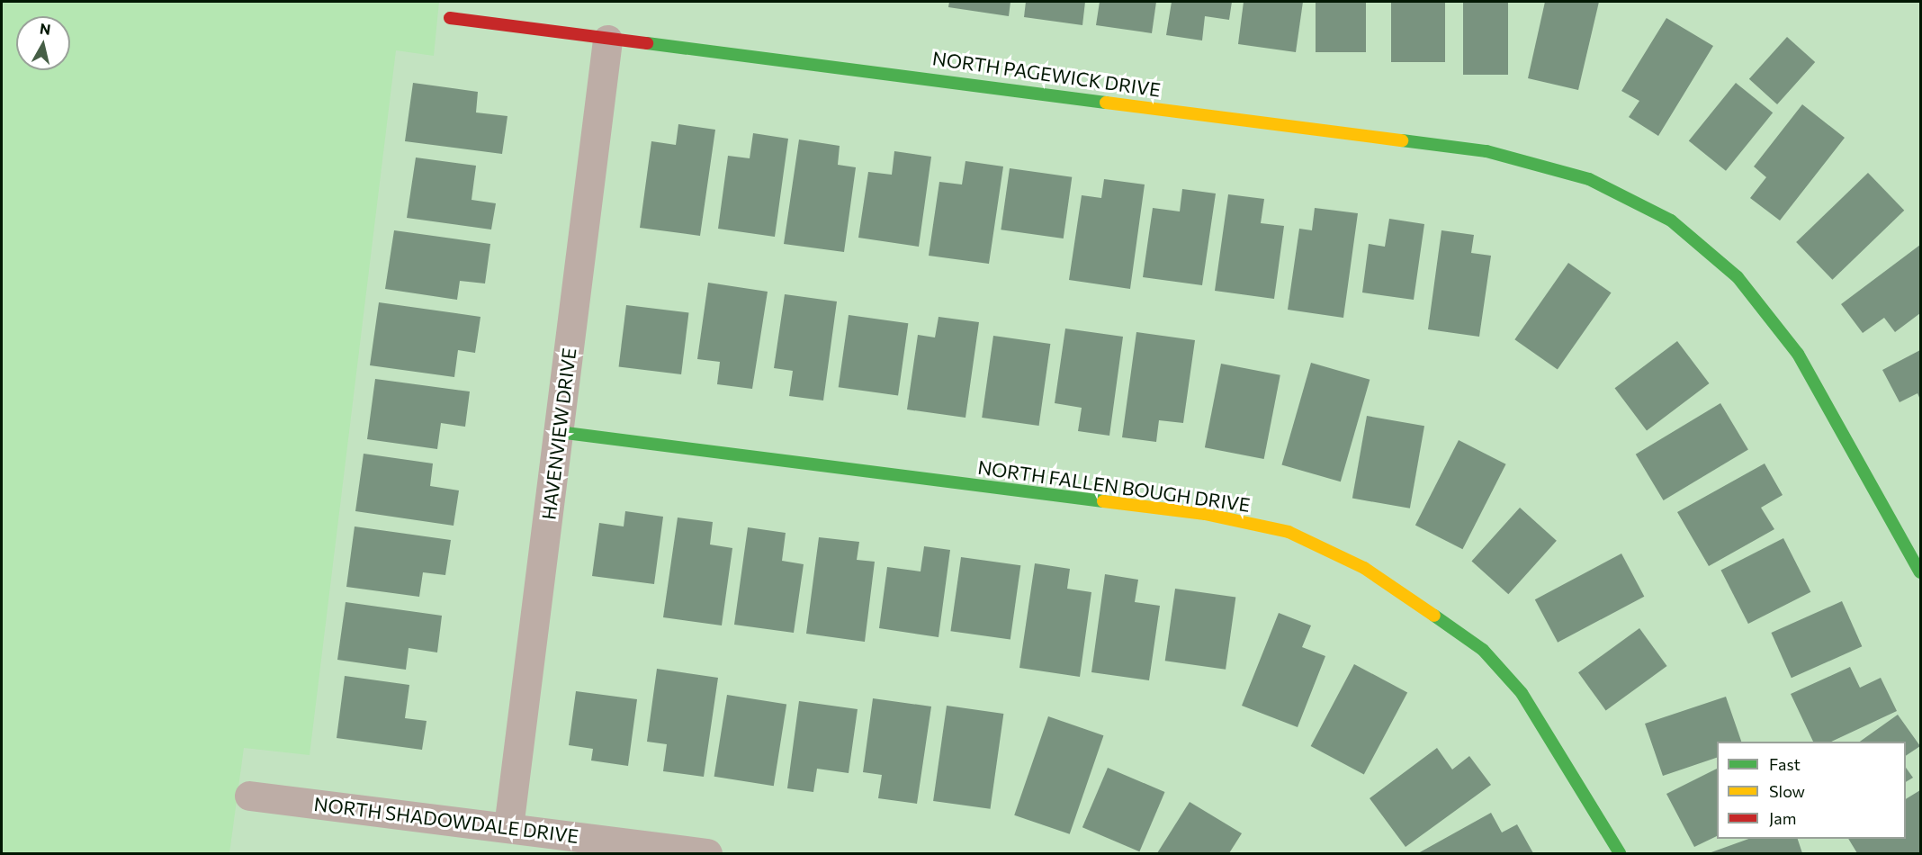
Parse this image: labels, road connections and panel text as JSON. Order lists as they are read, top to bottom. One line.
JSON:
{"streets":{"street":["NORTH PAGEWICK DRIVE","HAVENVIEW DRIVE","NORTH FALLEN BOUGH DRIVE","NORTH SHADOWDALE DRIVE"]},"crossings":[["NORTH PAGEWICK DRIVE","HAVENVIEW DRIVE"],["HAVENVIEW DRIVE","NORTH FALLEN BOUGH DRIVE"],["HAVENVIEW DRIVE","NORTH SHADOWDALE DRIVE"]],"legend":["Fast","Slow","Jam"],"north":"top"}
